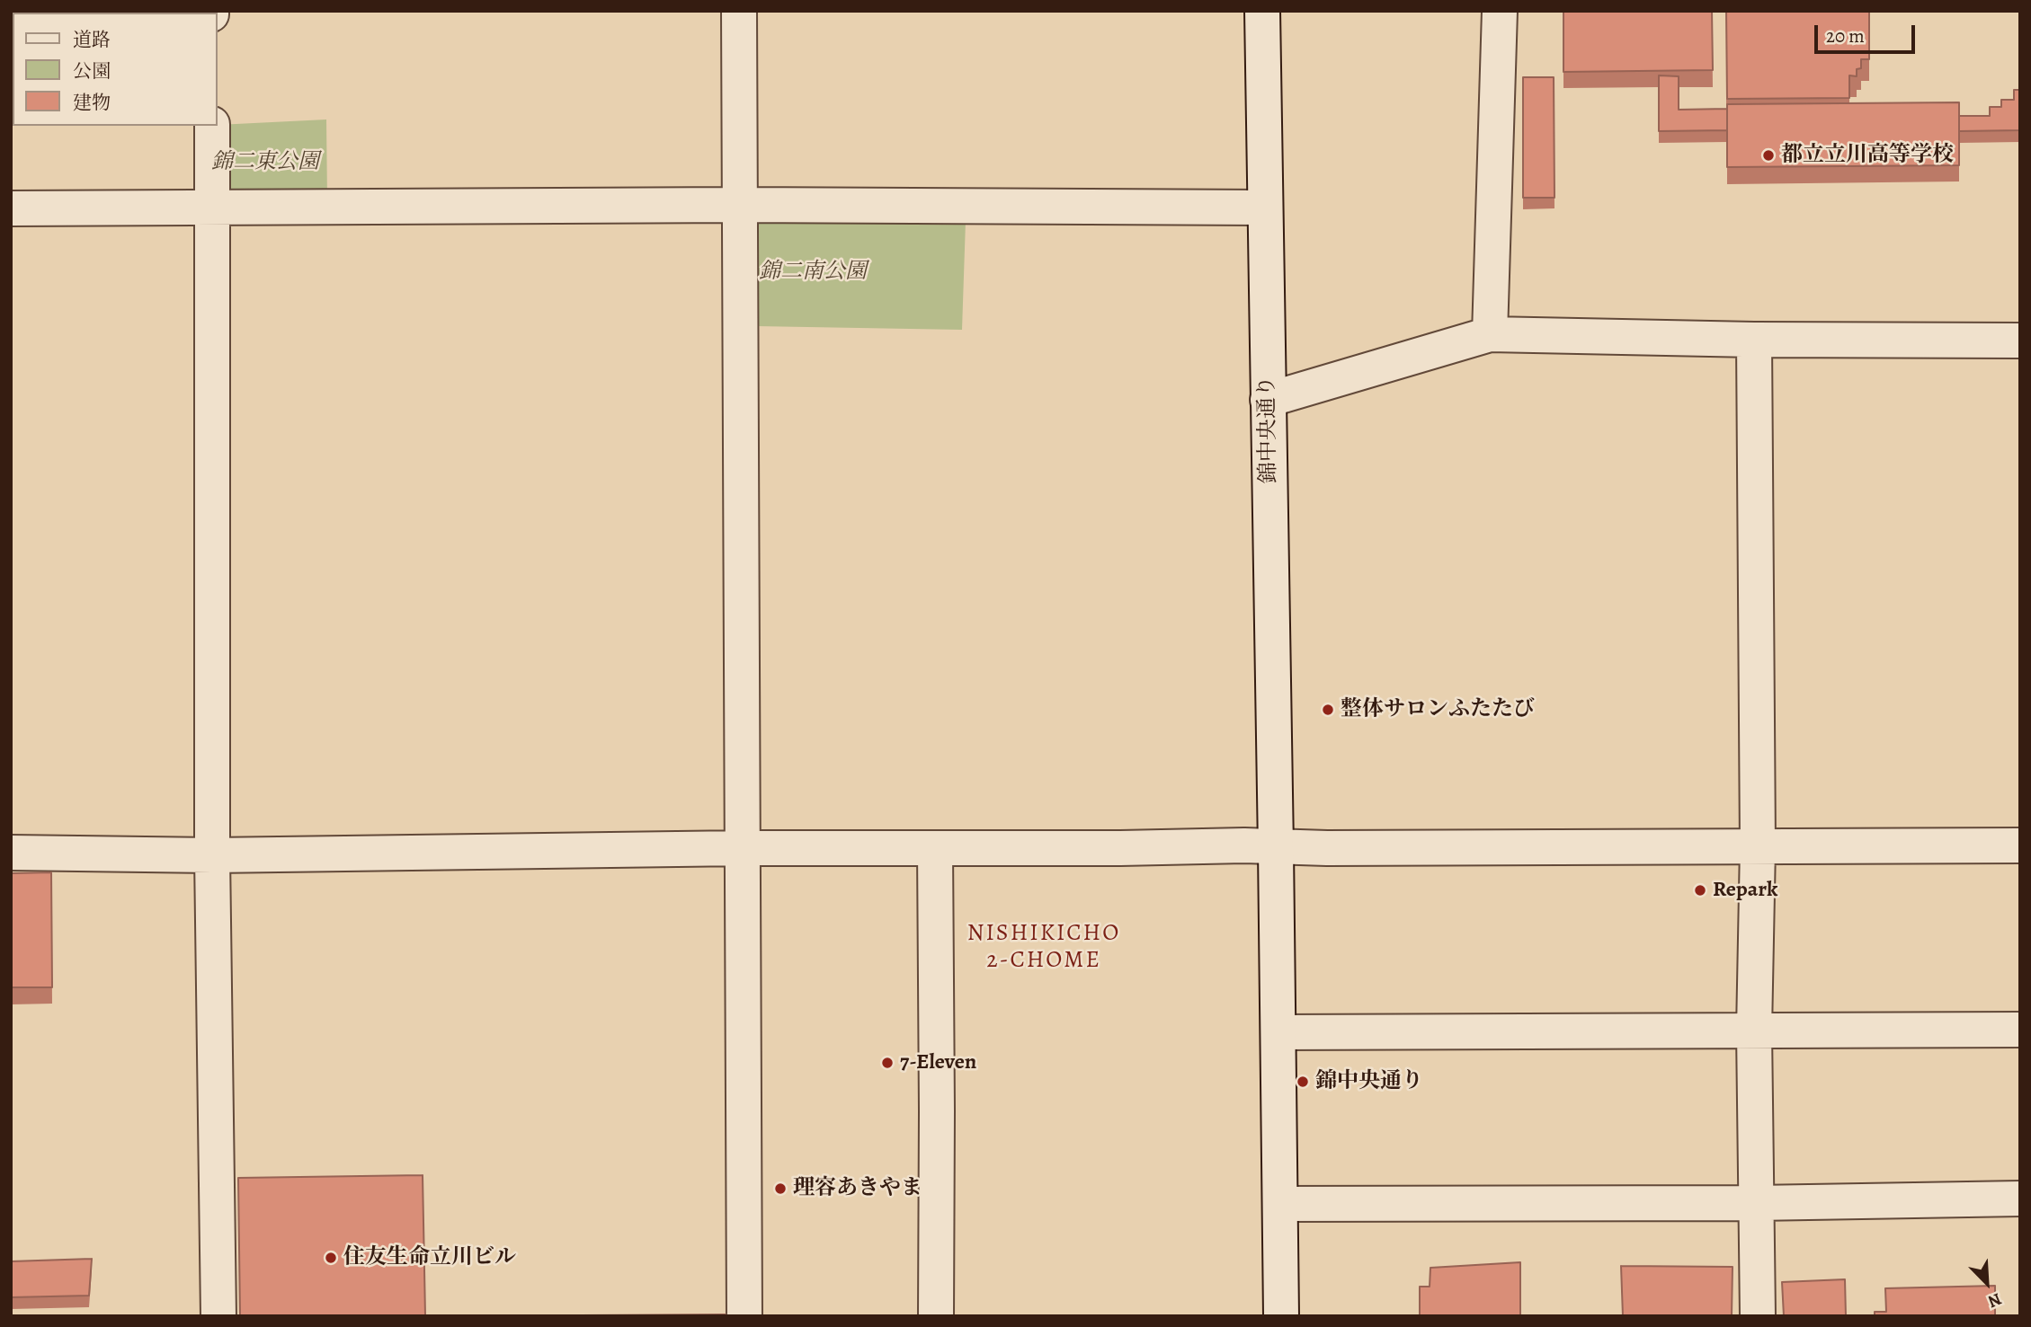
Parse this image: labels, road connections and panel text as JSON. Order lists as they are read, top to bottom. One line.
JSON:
{"streets":{"street":["錦中央通り"]},"districts":["NISHIKICHO 2-CHOME"],"parks":["錦二東公園","錦二南公園"],"places":["都立立川高等学校","整体サロンふたたび","Repark","7-Eleven","錦中央通り","理容あきやま","住友生命立川ビル"],"legend":["道路","公園","建物"],"scale_bar":"20 m","north":"bottom right"}
